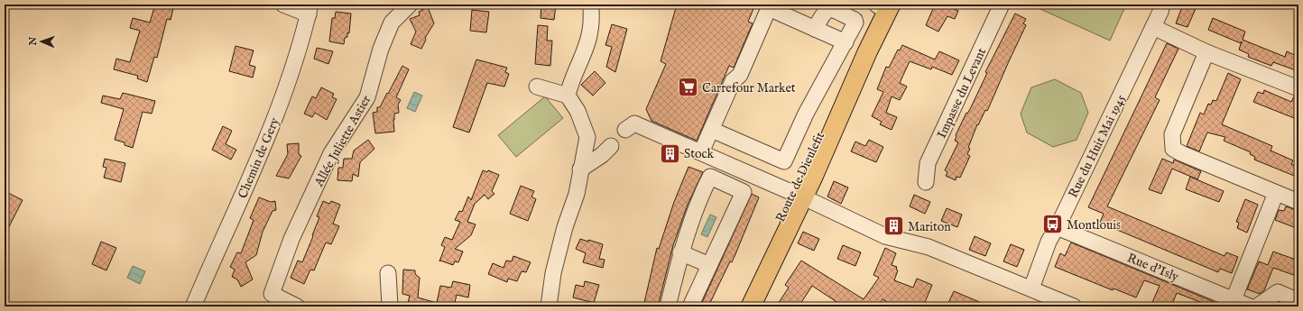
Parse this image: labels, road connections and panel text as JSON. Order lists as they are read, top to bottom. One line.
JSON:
{"streets":{"main road":["Route de Dieulefit"],"street":["Impasse du Levant","Allée Juliette Astier","Rue du Huit Mai 1945","Chemin de Gery","Rue d'Isly"]},"crossings":[["Rue du Huit Mai 1945","Rue d'Isly"]],"places":{"supermarket":["Carrefour Market"],"building":["Stock","Mariton"],"bus stop":["Montlouis"]},"north":"left"}
